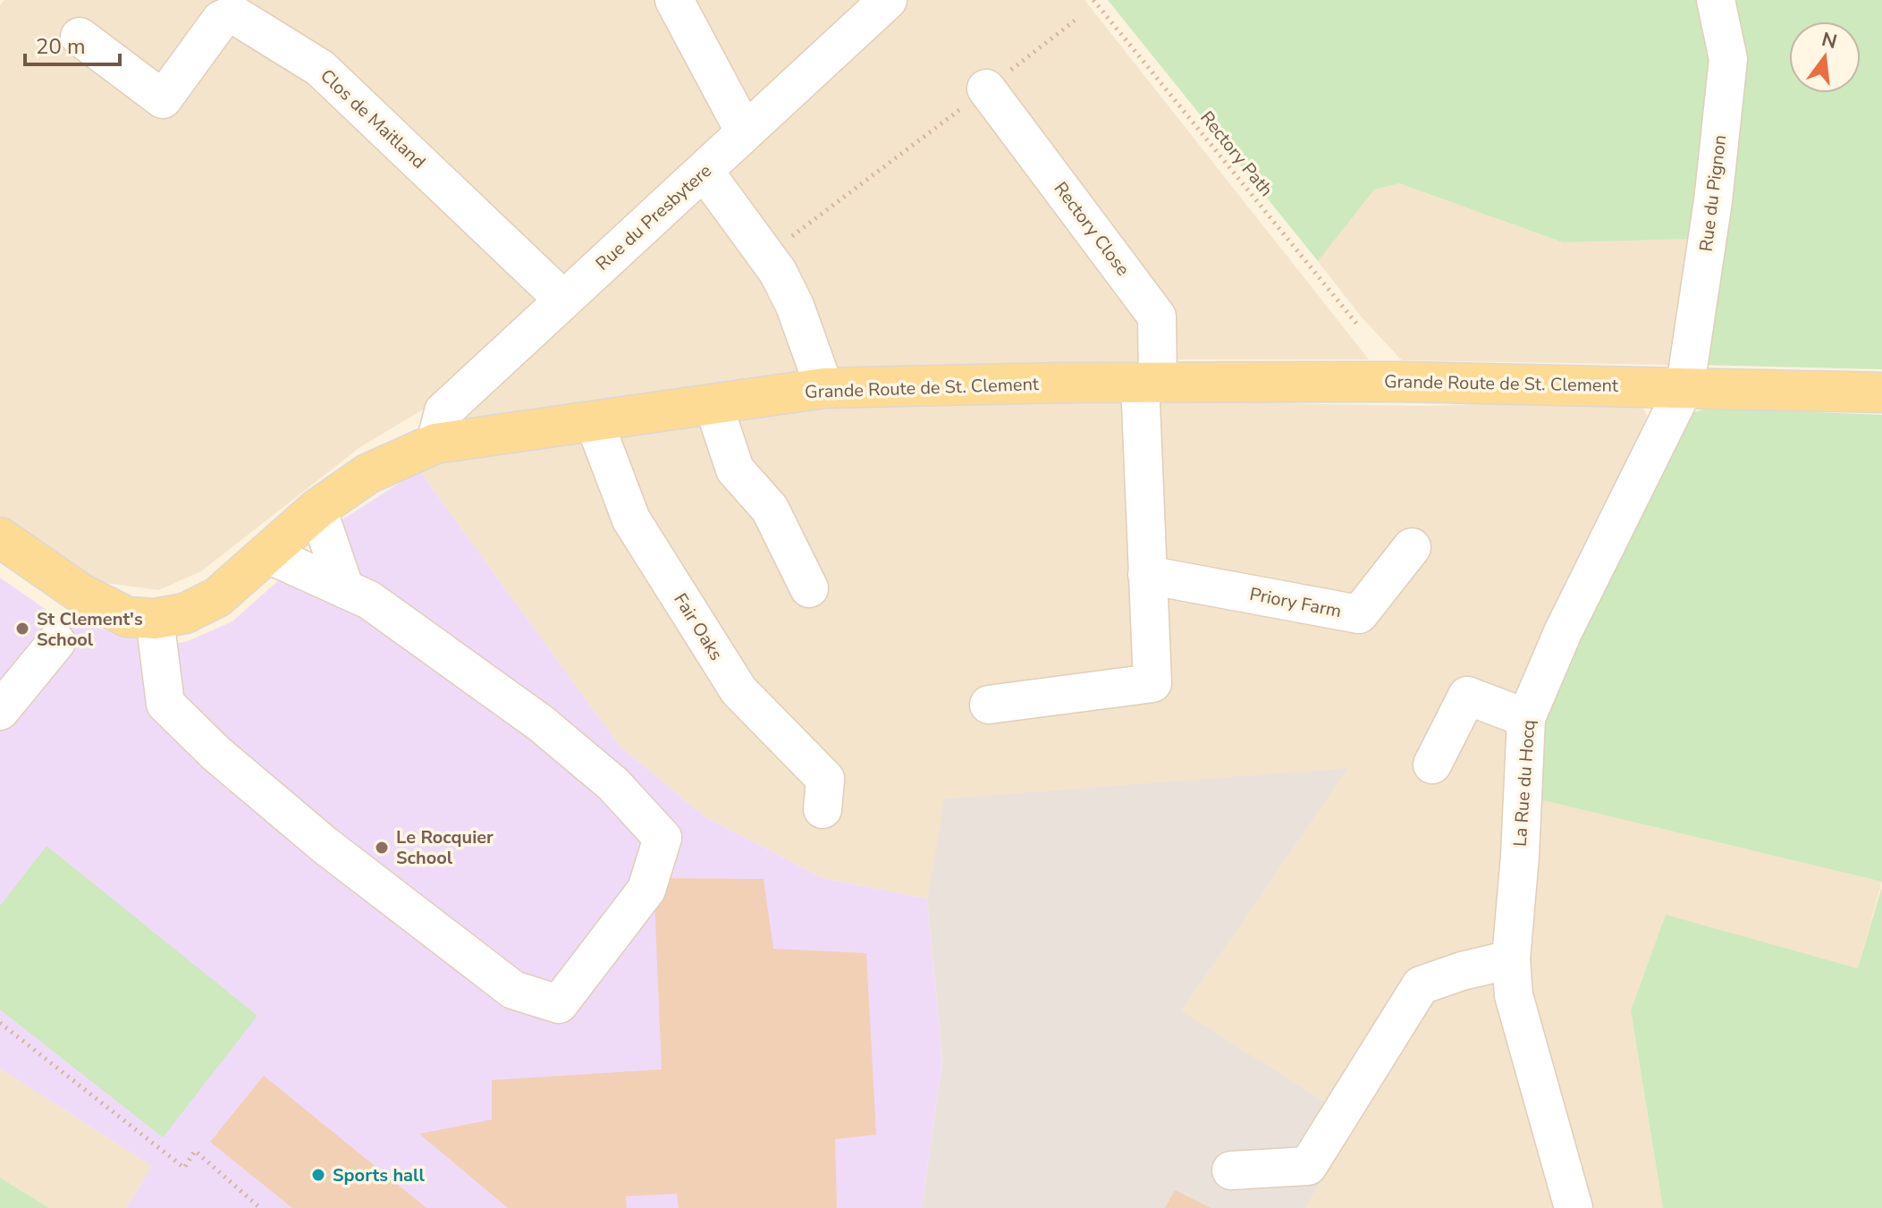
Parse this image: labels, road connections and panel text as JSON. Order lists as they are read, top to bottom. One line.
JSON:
{"streets":{"main road":["Grande Route de St. Clement"],"street":["Clos de Maitland","Rue du Pignon","Rue du Presbytere","Rectory Close","Priory Farm","Fair Oaks","La Rue du Hocq"],"path":["Rectory Path"]},"crossings":[["Clos de Maitland","Rue du Presbytere"],["Rue du Pignon","Grande Route de St. Clement"],["Rue du Pignon","La Rue du Hocq"],["Rue du Presbytere","Grande Route de St. Clement"],["Rectory Close","Grande Route de St. Clement"],["Grande Route de St. Clement","Fair Oaks"],["Grande Route de St. Clement","La Rue du Hocq"]],"places":["St Clement's School","Le Rocquier School","Sports hall"],"scale_bar":"20 m","north":"top"}
